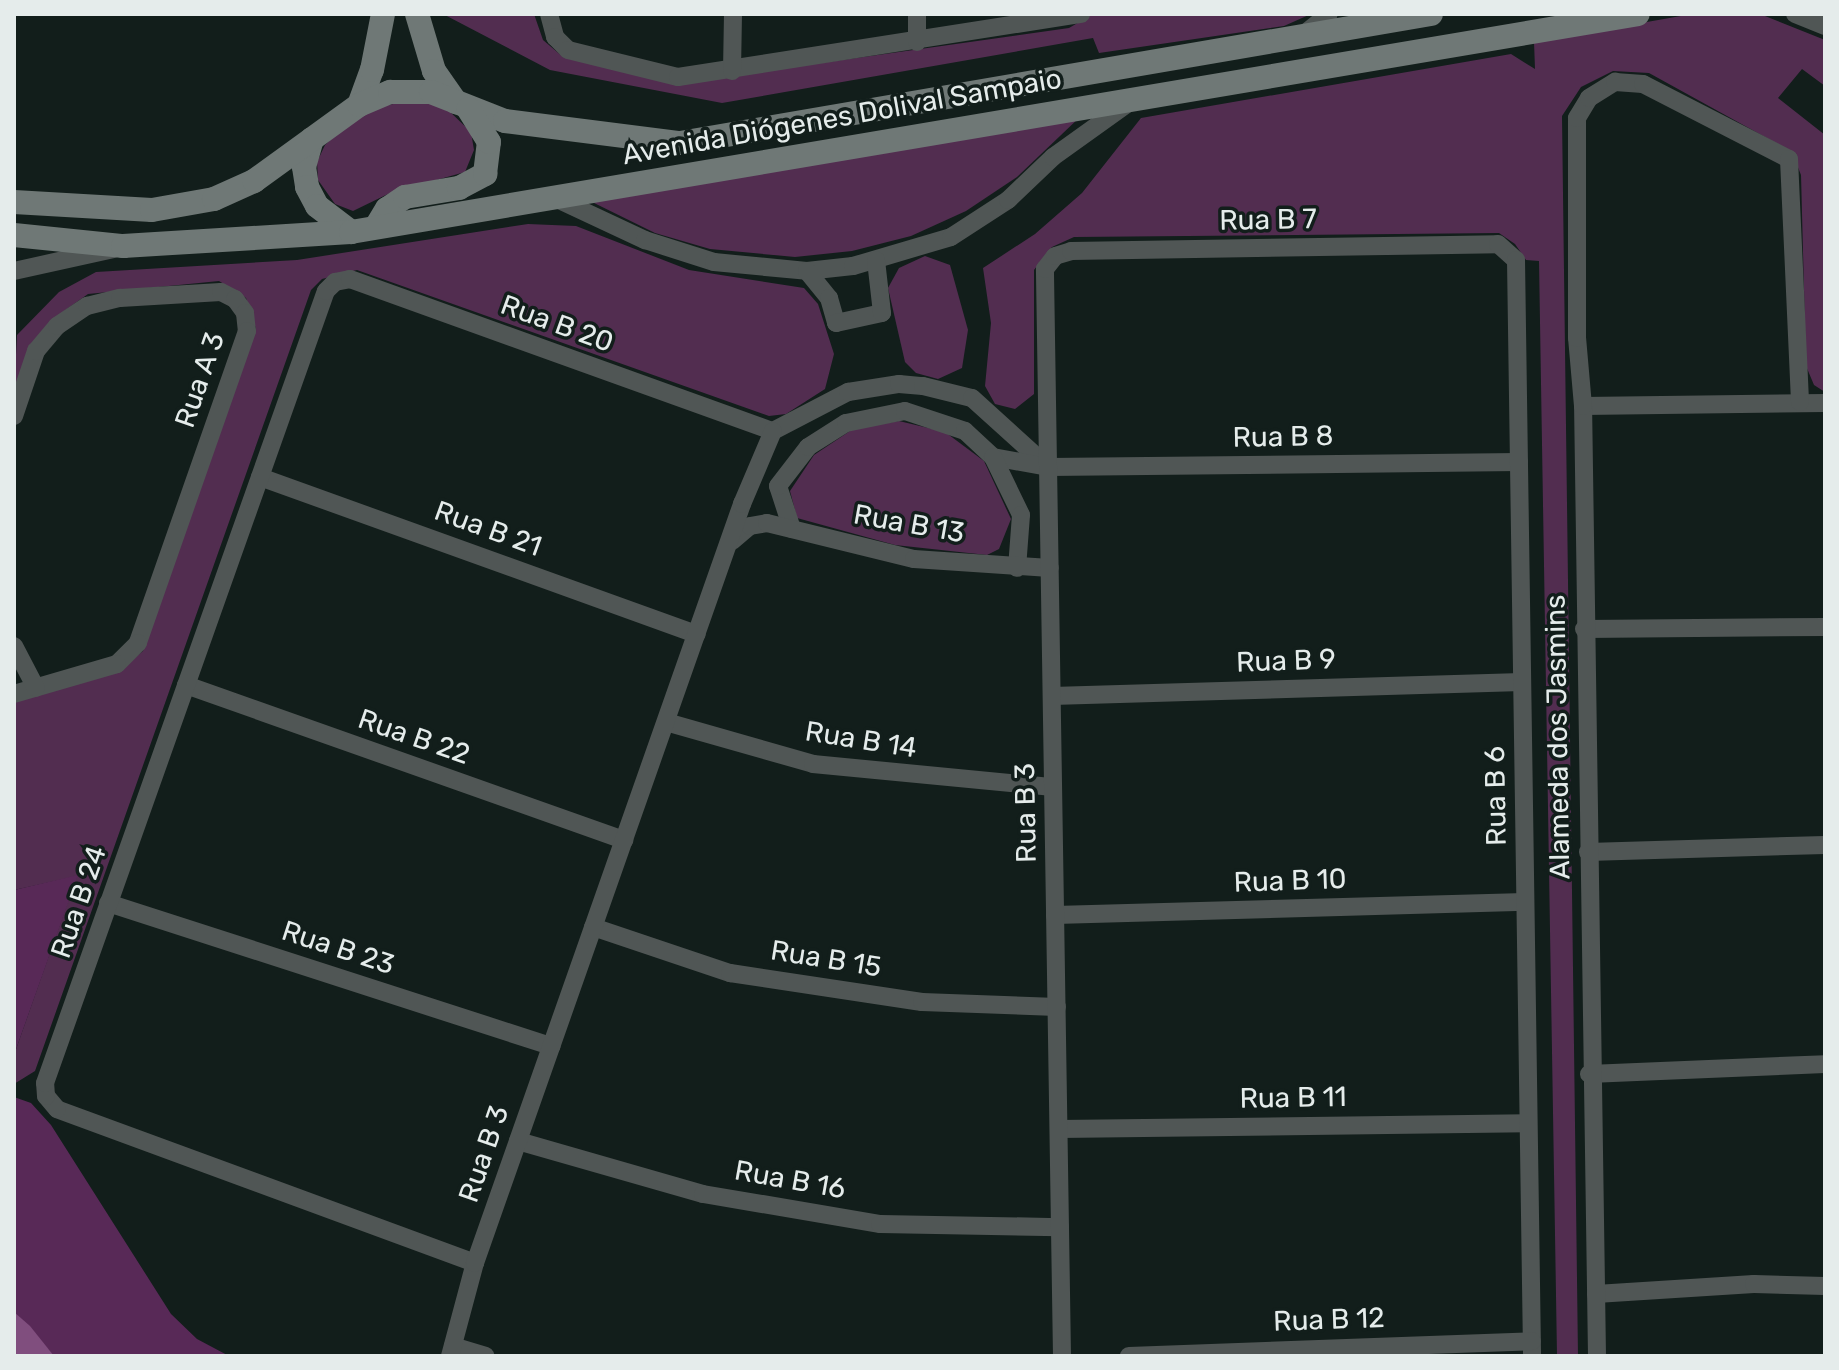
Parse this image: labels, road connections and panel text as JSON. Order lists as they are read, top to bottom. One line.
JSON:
{"streets":{"street":["Avenida Diógenes Dolival Sampaio","Rua B 7","Rua B 20","Rua A 3","Rua B 8","Rua B 13","Rua B 21","Rua B 9","Rua B 22","Alameda dos Jasmins","Rua B 14","Rua B 6","Rua B 3","Rua B 10","Rua B 24","Rua B 23","Rua B 15","Rua B 11","Rua B 16","Rua B 12"]},"crossings":[["Rua B 7","Rua B 6"],["Rua B 7","Rua B 3"],["Rua B 20","Rua B 3"],["Rua B 20","Rua B 24"],["Rua B 8","Rua B 6"],["Rua B 8","Rua B 3"],["Rua B 13","Rua B 3"],["Rua B 21","Rua B 3"],["Rua B 21","Rua B 24"],["Rua B 9","Rua B 6"],["Rua B 9","Rua B 3"],["Rua B 22","Rua B 3"],["Rua B 22","Rua B 24"],["Rua B 14","Rua B 3"],["Rua B 6","Rua B 10"],["Rua B 6","Rua B 11"],["Rua B 6","Rua B 12"],["Rua B 3","Rua B 10"],["Rua B 3","Rua B 24"],["Rua B 3","Rua B 23"],["Rua B 3","Rua B 15"],["Rua B 3","Rua B 11"],["Rua B 3","Rua B 16"],["Rua B 24","Rua B 23"]]}
